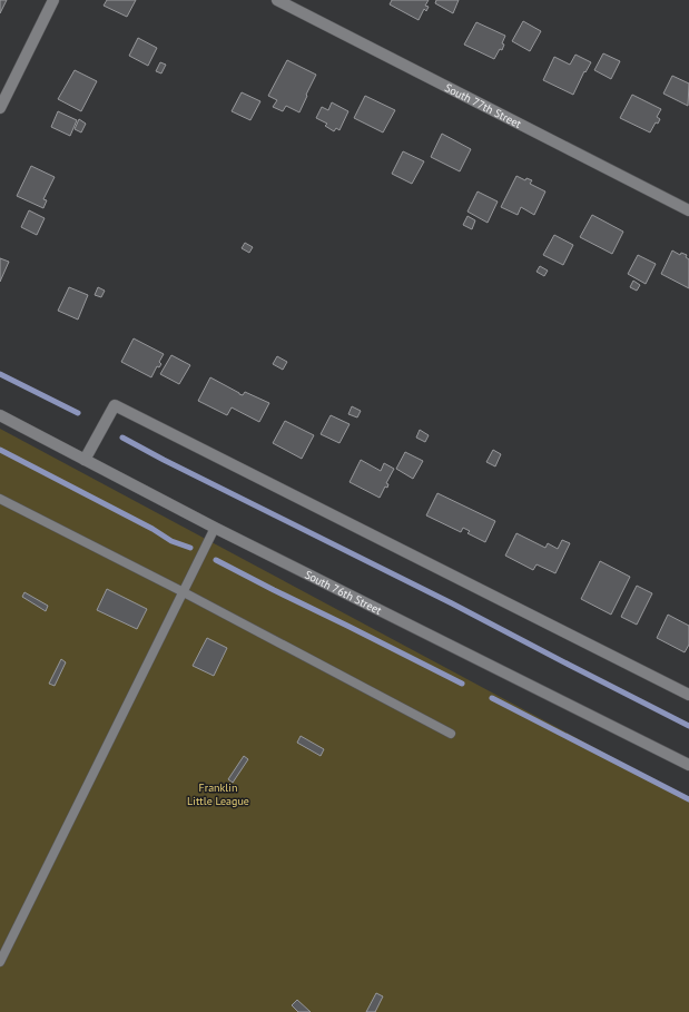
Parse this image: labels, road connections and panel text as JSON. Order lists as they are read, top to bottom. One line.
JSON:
{"streets":{"street":["South 77th Street","South 76th Street"]},"parks":["Franklin Little League"]}
